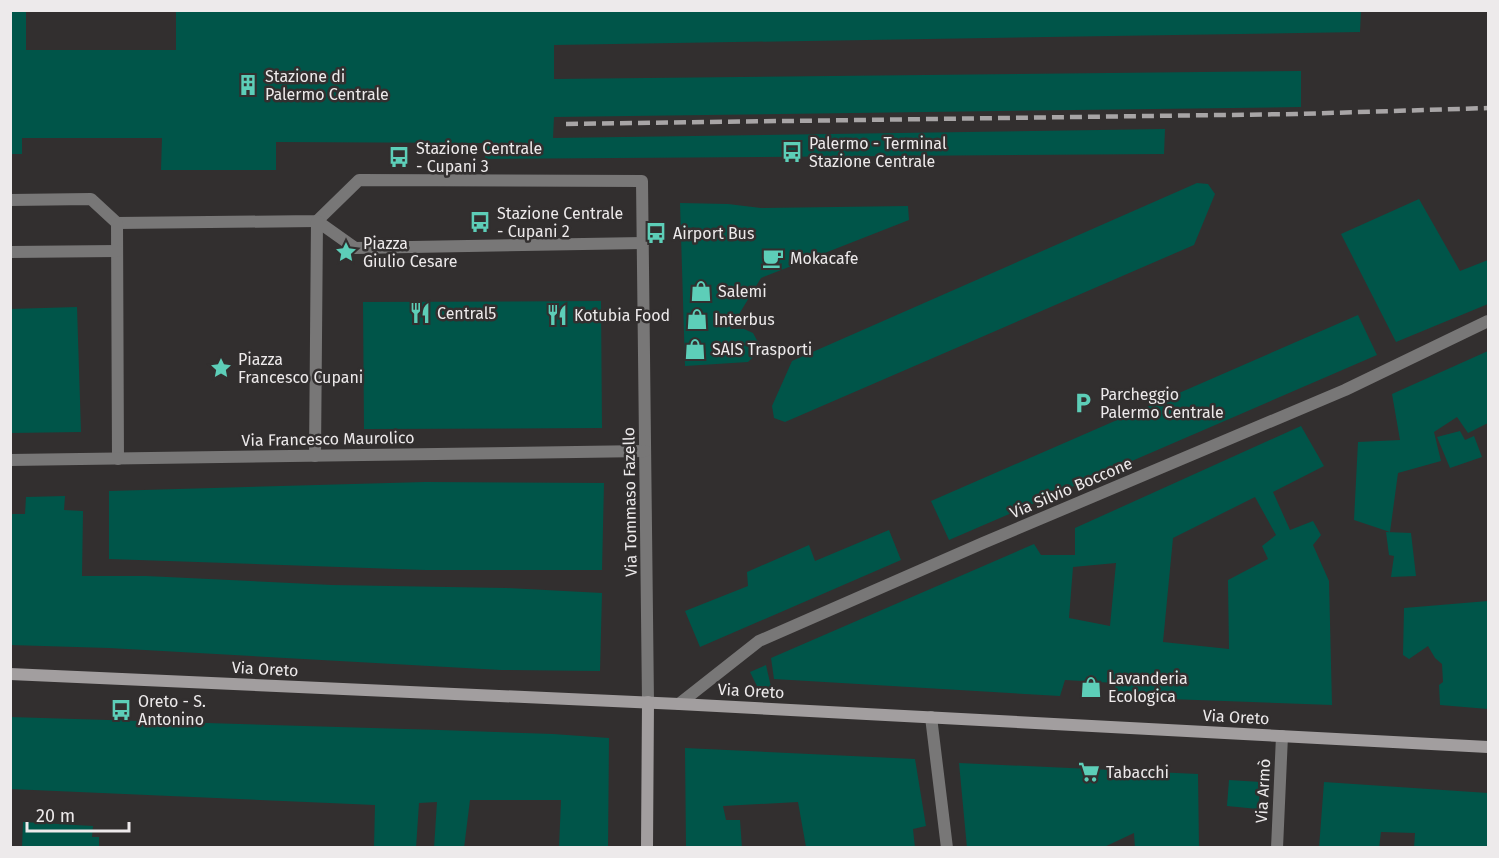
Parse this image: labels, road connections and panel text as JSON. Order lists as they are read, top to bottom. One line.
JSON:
{"streets":{"street":["Via Francesco Maurolico","Via Silvio Boccone","Via Tommaso Fazello","Via Oreto","Via Armò"]},"crossings":[["Via Francesco Maurolico","Via Tommaso Fazello"],["Via Silvio Boccone","Via Oreto"],["Via Tommaso Fazello","Via Oreto"],["Via Oreto","Via Armò"]],"places":{"building":["Stazione di Palermo Centrale"],"bus stop":["Palermo - Terminal Stazione Centrale","Stazione Centrale - Cupani 3","Stazione Centrale - Cupani 2","Airport Bus","Oreto - S. Antonino"],"place":["Piazza Giulio Cesare","Piazza Francesco Cupani"],"cafe":["Mokacafe"],"shop":["Salemi","Interbus","SAIS Trasporti","Lavanderia Ecologica"],"restaurant":["Central5","Kotubia Food"],"parking":["Parcheggio Palermo Centrale"],"supermarket":["Tabacchi"]},"scale_bar":"20 m"}
